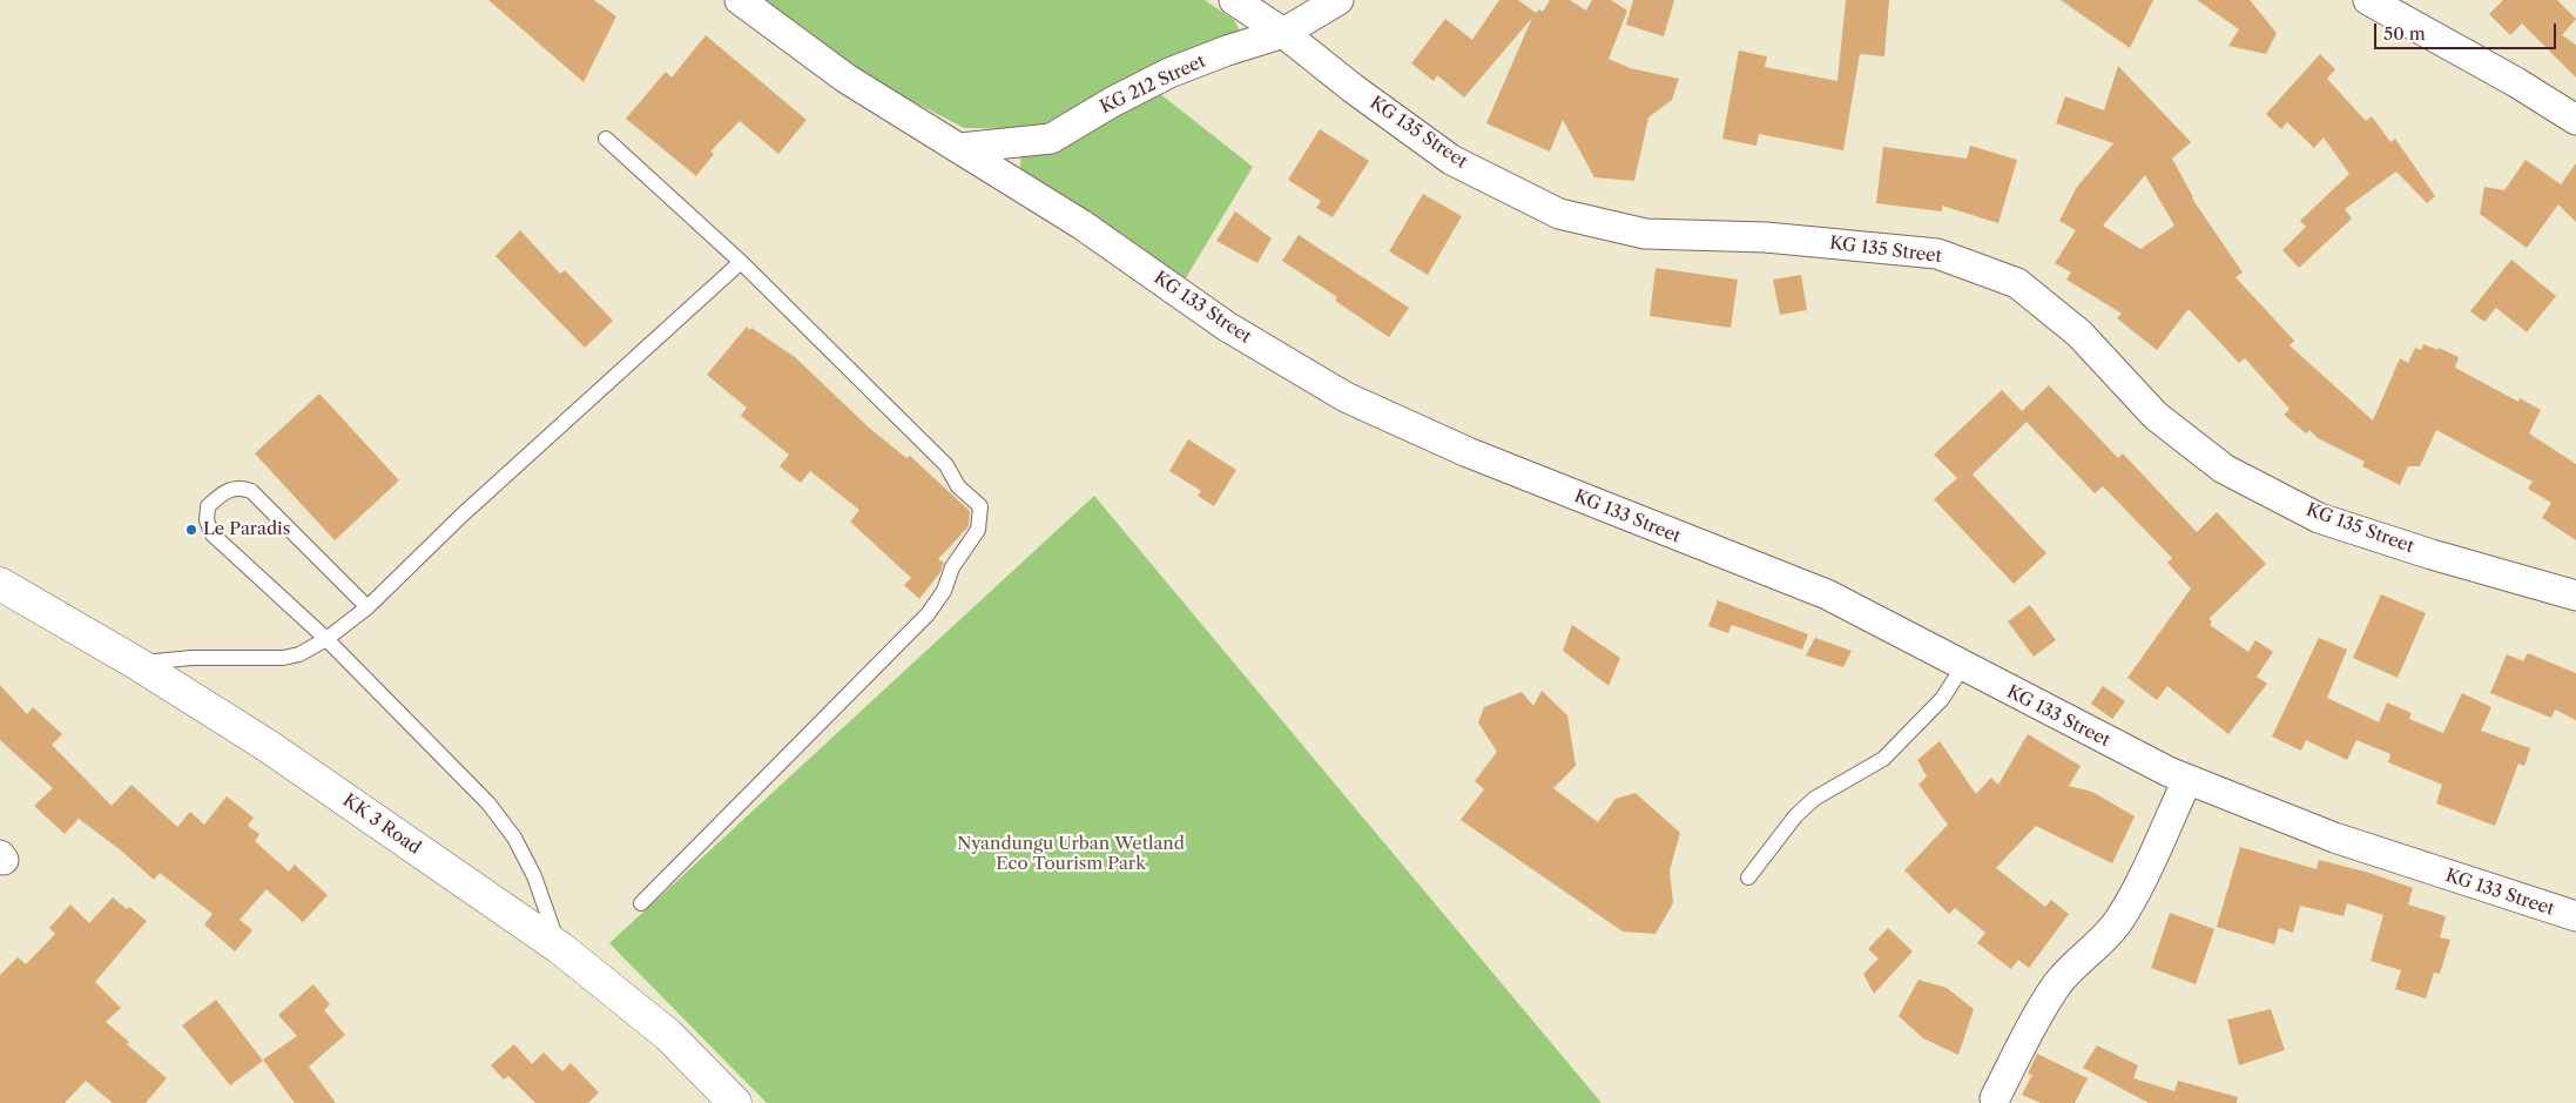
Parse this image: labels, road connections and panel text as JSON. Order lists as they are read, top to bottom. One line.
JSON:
{"streets":{"highway":["KK 3 Road"],"street":["KG 212 Street","KG 135 Street","KG 133 Street"]},"crossings":[["KG 212 Street","KG 135 Street"],["KG 212 Street","KG 133 Street"]],"parks":["Nyandungu Urban Wetland Eco Tourism Park"],"places":["Le Paradis"],"scale_bar":"50 m"}
